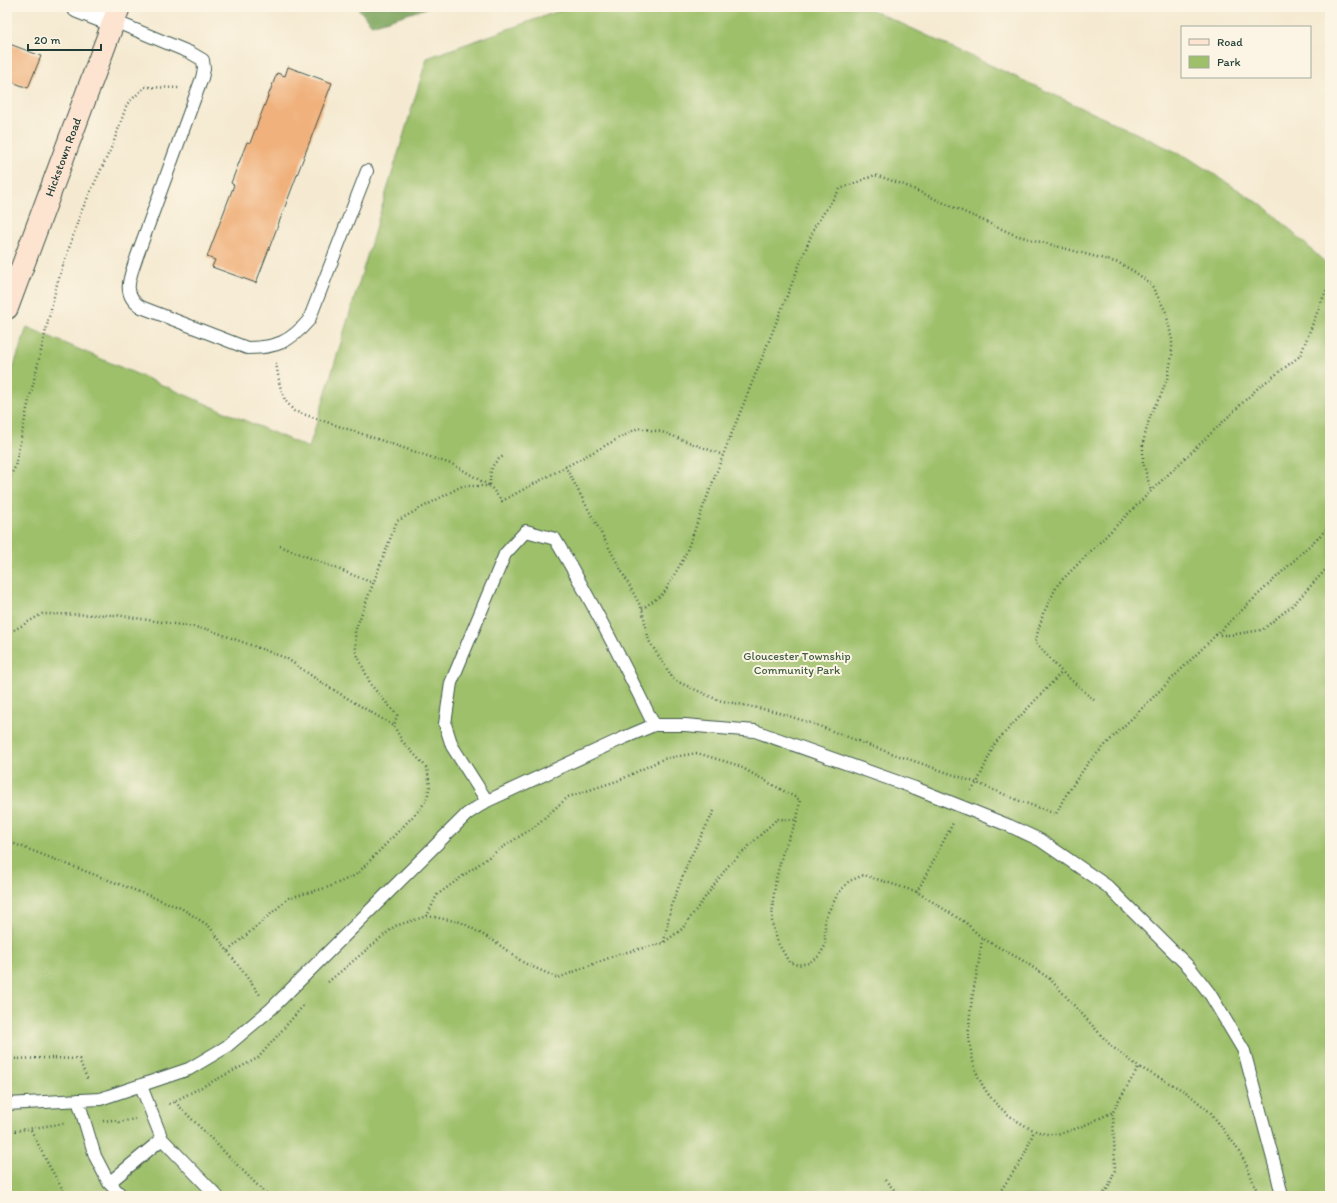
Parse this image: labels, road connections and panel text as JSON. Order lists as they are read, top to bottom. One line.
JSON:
{"streets":{"street":["Hickstown Road"]},"parks":["Gloucester Township Community Park"],"legend":["Road","Park"],"scale_bar":"20 m"}
